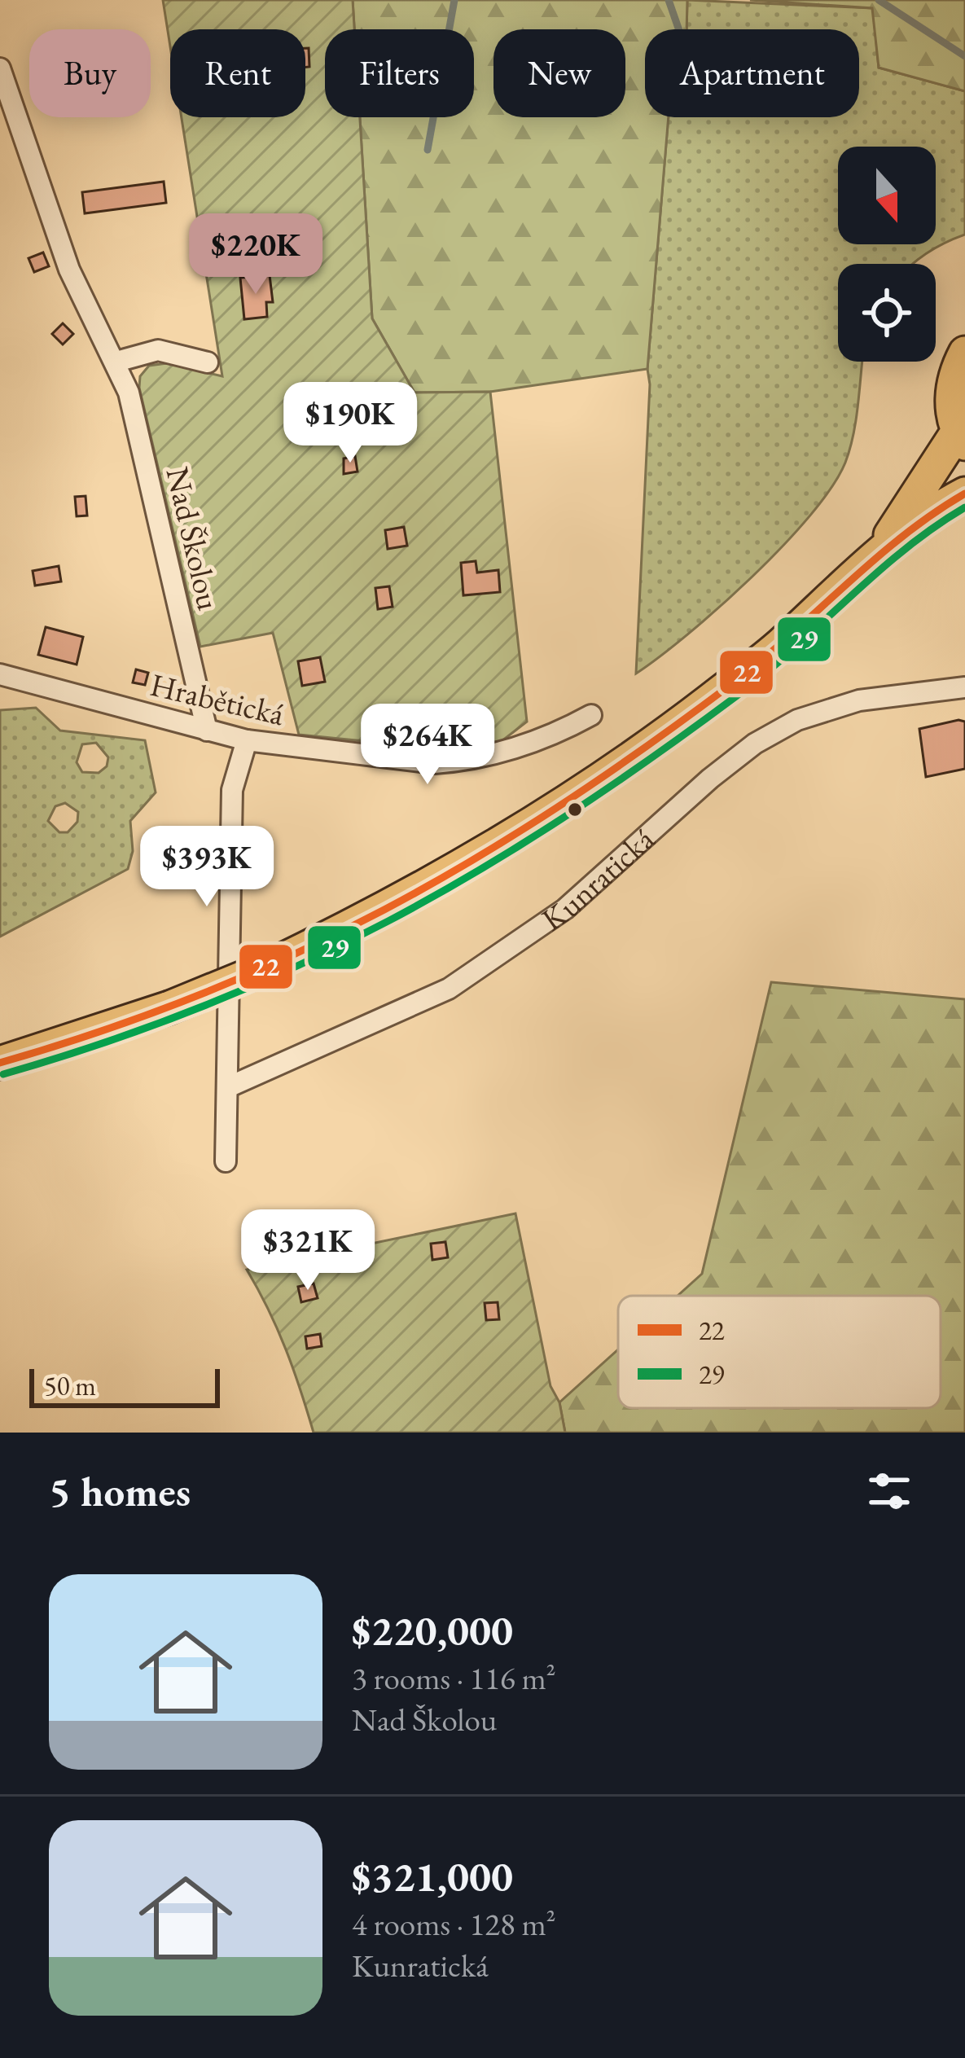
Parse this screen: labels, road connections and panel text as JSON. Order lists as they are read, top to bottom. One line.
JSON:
{"streets":{"street":["Nad Školou","Hrabětická","Kunratická"]},"crossings":[["Nad Školou","Hrabětická"]],"lines":["transit line 22","transit line 29"],"legend":["22","29"],"scale_bar":"50 m","north":"bottom","page":{"chip":["Buy","Rent","Filters","New","Apartment"],"price":["$220K","$190K","$264K","$393K","$321K"],"scale":"50 m","heading":"5 homes","list":[{"name":"$220,000","note":"3 rooms · 116 m² · Nad Školou"},{"name":"$321,000","note":"4 rooms · 128 m² · Kunratická"}]}}
